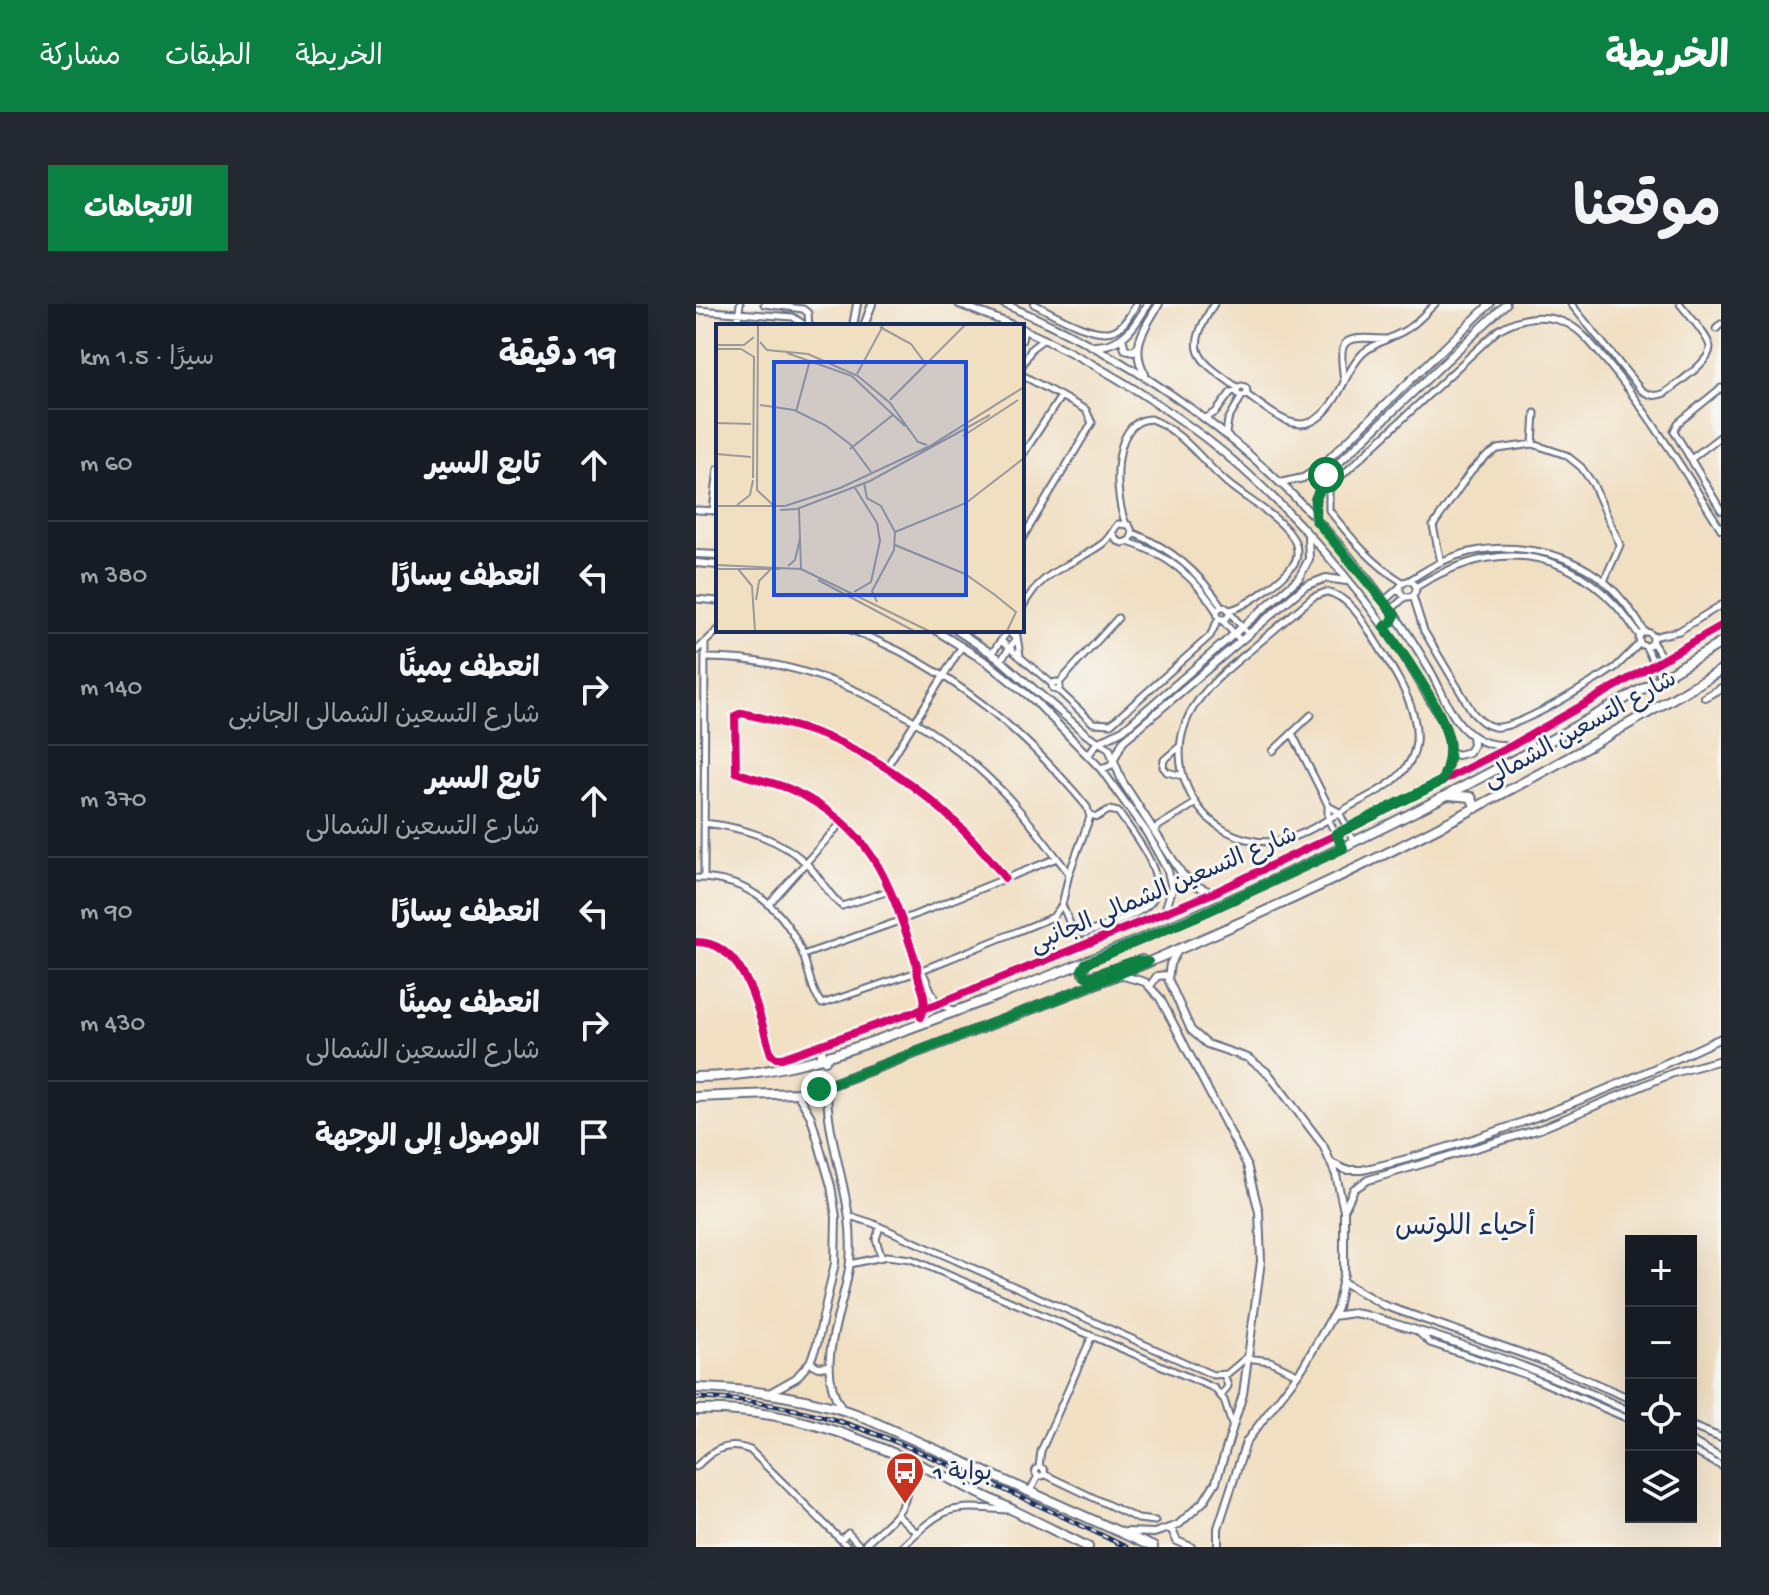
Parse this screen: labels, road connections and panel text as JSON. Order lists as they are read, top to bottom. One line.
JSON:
{"streets":{"main road":["شارع التسعين الشمالى"],"street":["شارع التسعين الشمالى الجانبى"]},"districts":["أحياء اللوتس"],"places":{"bus stop":["بوابة 1"]},"page":{"header":"الخريطة","nav":["الخريطة","الطبقات","مشاركة"],"title":"موقعنا","buttons":"الاتجاهات","heading":["19 دقيقة","سيرًا · 1.5 km"],"list":[["تابع السير","60 m"],["انعطف يسارًا","380 m"],["انعطف يمينًا","شارع التسعين الشمالى الجانبى","140 m"],["تابع السير","شارع التسعين الشمالى","370 m"],["انعطف يسارًا","90 m"],["انعطف يمينًا","شارع التسعين الشمالى","430 m"],"الوصول إلى الوجهة"],"map_buttons":["+","−"]}}
